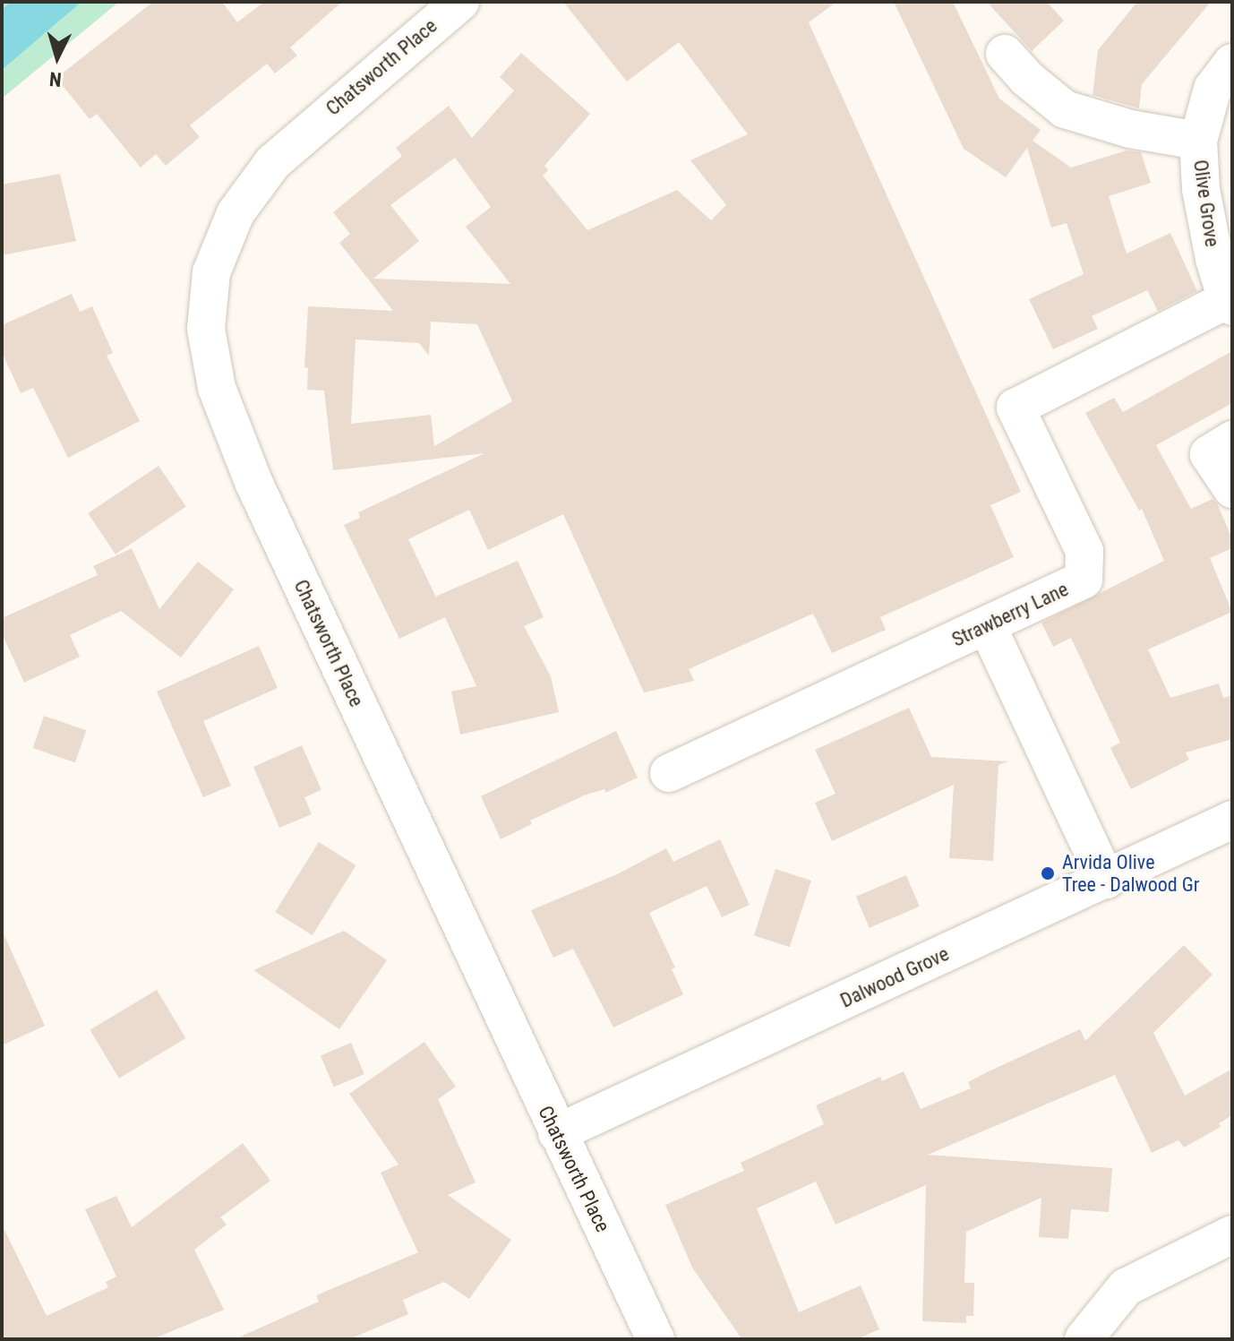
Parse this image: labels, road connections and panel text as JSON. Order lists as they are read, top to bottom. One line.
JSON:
{"streets":{"street":["Chatsworth Place","Olive Grove","Strawberry Lane","Dalwood Grove"]},"crossings":[["Chatsworth Place","Dalwood Grove"],["Olive Grove","Strawberry Lane"]],"places":["Arvida Olive Tree - Dalwood Gr"],"north":"bottom"}
